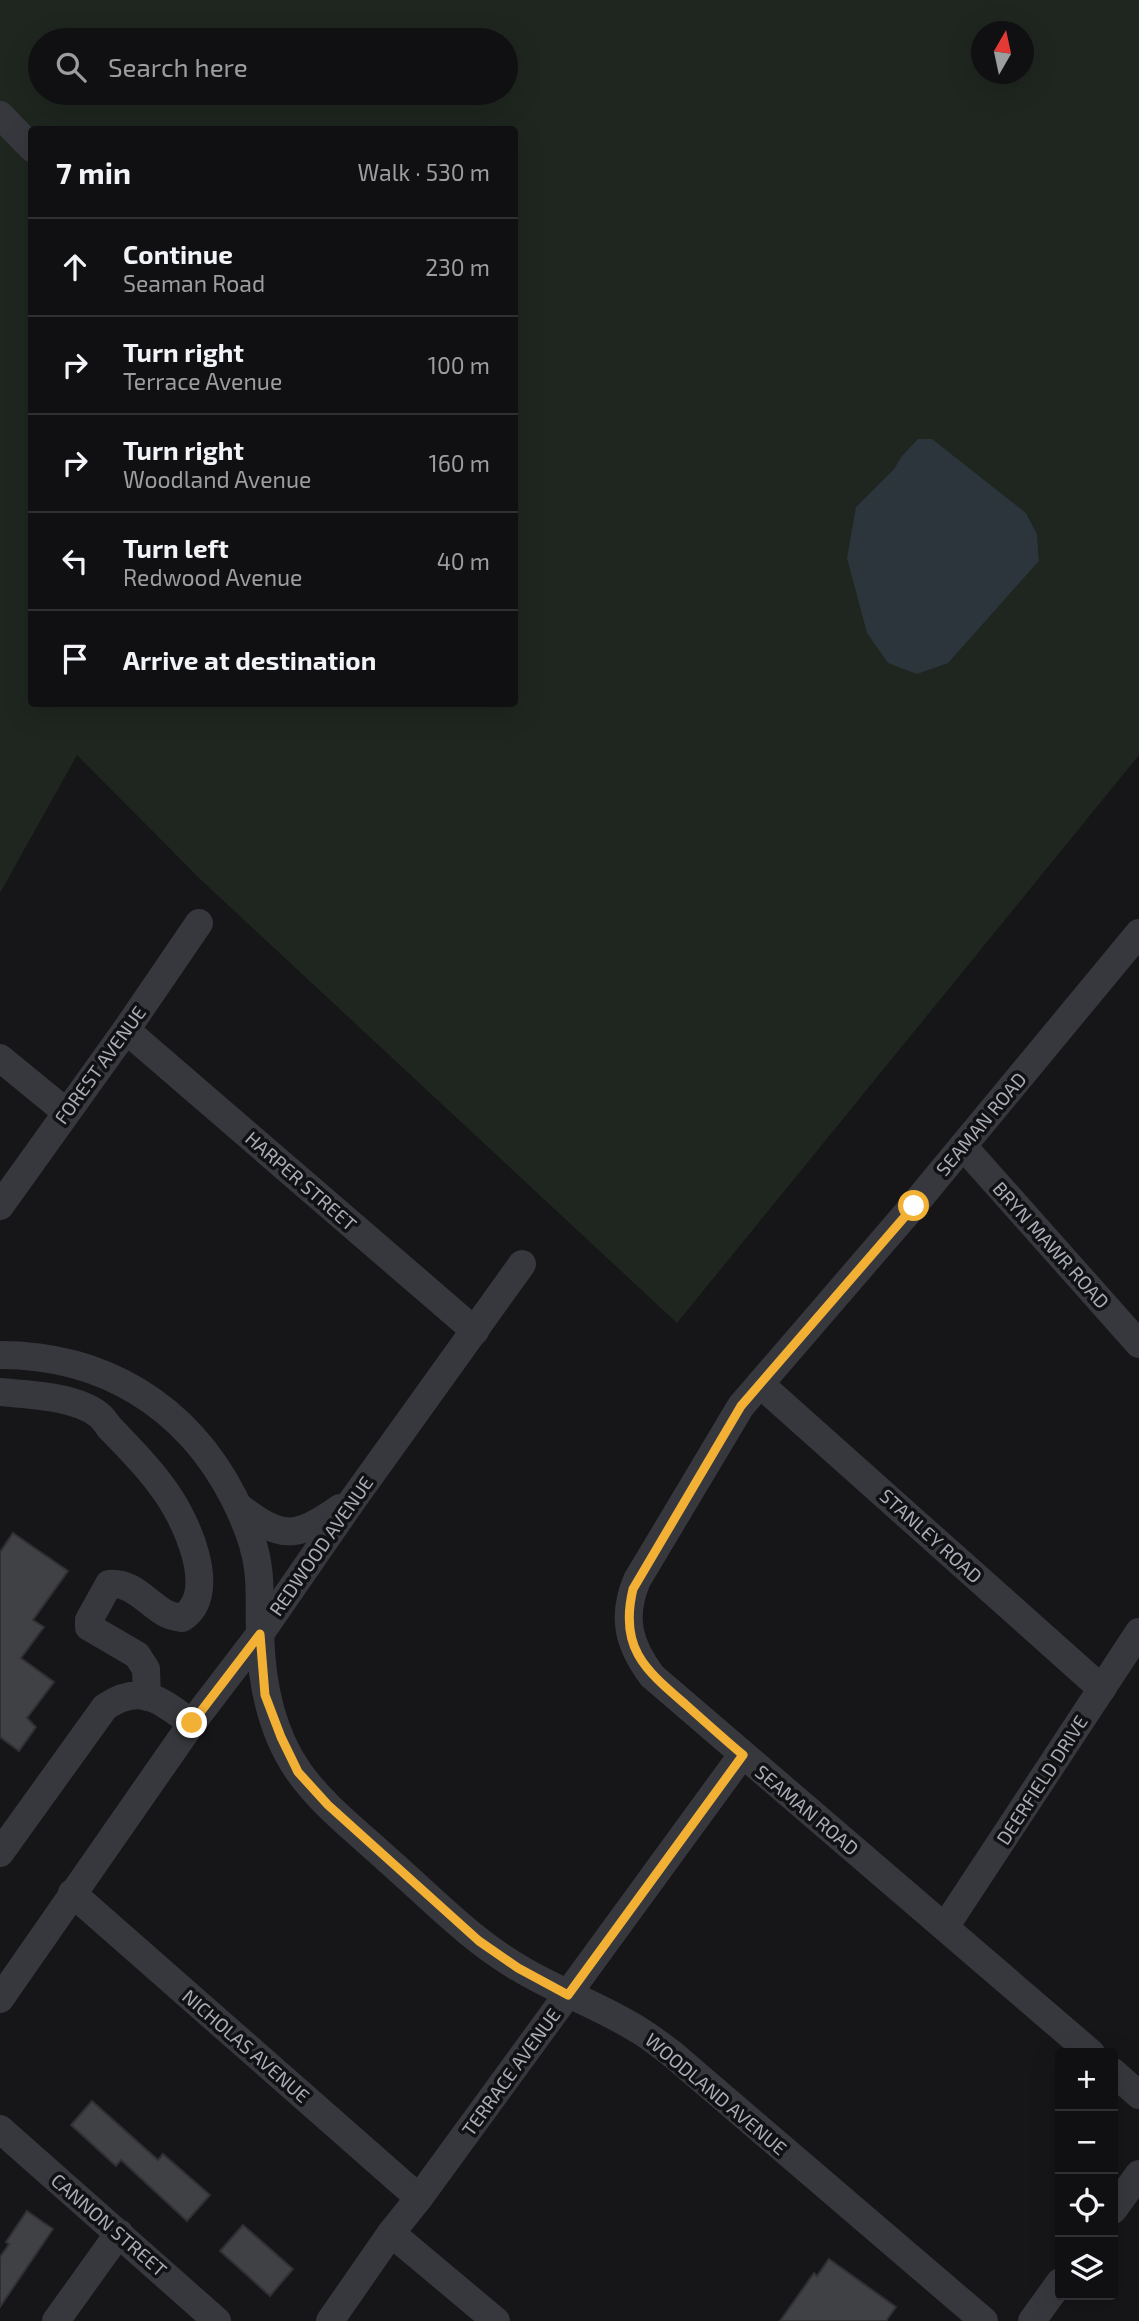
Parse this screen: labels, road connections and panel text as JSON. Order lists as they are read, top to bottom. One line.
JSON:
{"streets":{"street":["FOREST AVENUE","SEAMAN ROAD","HARPER STREET","BRYN MAWR ROAD","STANLEY ROAD","REDWOOD AVENUE","DEERFIELD DRIVE","NICHOLAS AVENUE","TERRACE AVENUE","WOODLAND AVENUE","CANNON STREET"]},"crossings":[["FOREST AVENUE","HARPER STREET"],["SEAMAN ROAD","BRYN MAWR ROAD"],["SEAMAN ROAD","STANLEY ROAD"],["SEAMAN ROAD","DEERFIELD DRIVE"],["SEAMAN ROAD","TERRACE AVENUE"],["HARPER STREET","REDWOOD AVENUE"],["STANLEY ROAD","DEERFIELD DRIVE"],["REDWOOD AVENUE","NICHOLAS AVENUE"],["REDWOOD AVENUE","WOODLAND AVENUE"],["NICHOLAS AVENUE","TERRACE AVENUE"],["TERRACE AVENUE","WOODLAND AVENUE"]],"north":"top","page":{"search":"Search here","heading":["7 min","Walk · 530 m"],"list":[["Continue","Seaman Road","230 m"],["Turn right","Terrace Avenue","100 m"],["Turn right","Woodland Avenue","160 m"],["Turn left","Redwood Avenue","40 m"],"Arrive at destination"],"map_buttons":["+","−"]}}
